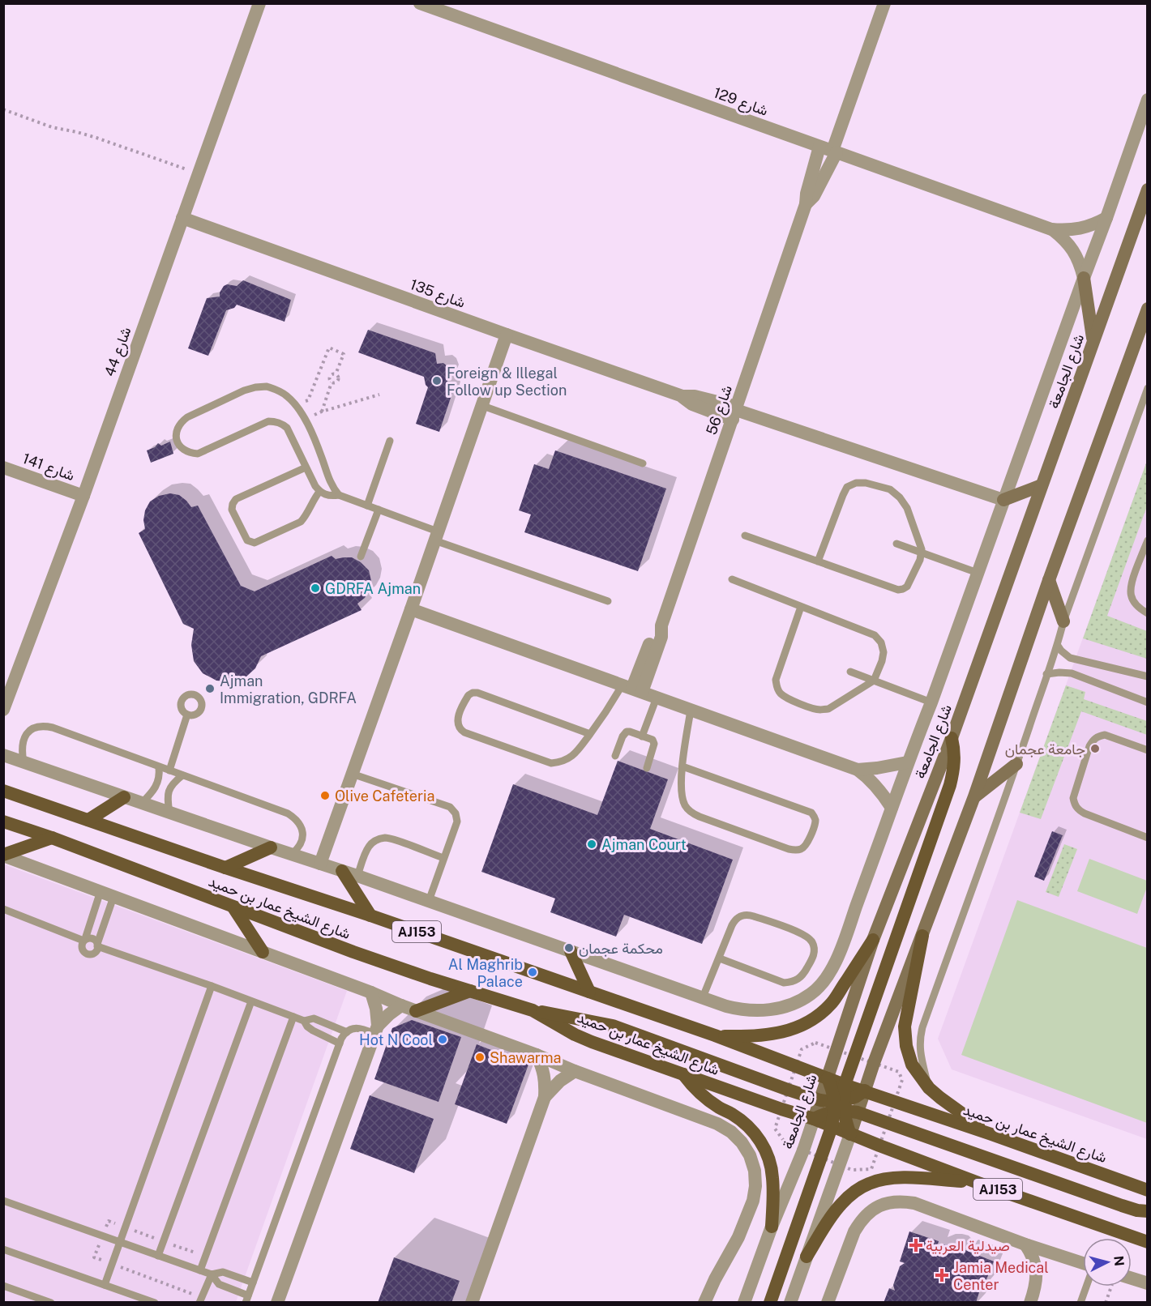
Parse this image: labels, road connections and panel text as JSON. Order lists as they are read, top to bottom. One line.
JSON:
{"streets":{"main road":["شارع الجامعة","شارع الشيخ عمار بن حميد","AJ153"],"street":["شارع 129","شارع 135","شارع 44","شارع 56","شارع 141"]},"crossings":[["شارع 129","شارع 56"],["شارع 135","شارع 44"],["شارع 135","شارع 56"],["شارع 44","شارع 141"],["شارع الجامعة","شارع الشيخ عمار بن حميد"]],"places":{"other":["Foreign & Illegal Follow up Section","GDRFA Ajman","Ajman Immigration, GDRFA","جامعة عجمان","Olive Cafeteria","Ajman Court","محكمة عجمان","Al Maghrib Palace","Hot N Cool","Shawarma"],"health":["صيدلية العربية","Jamia Medical Center"]},"north":"right"}
